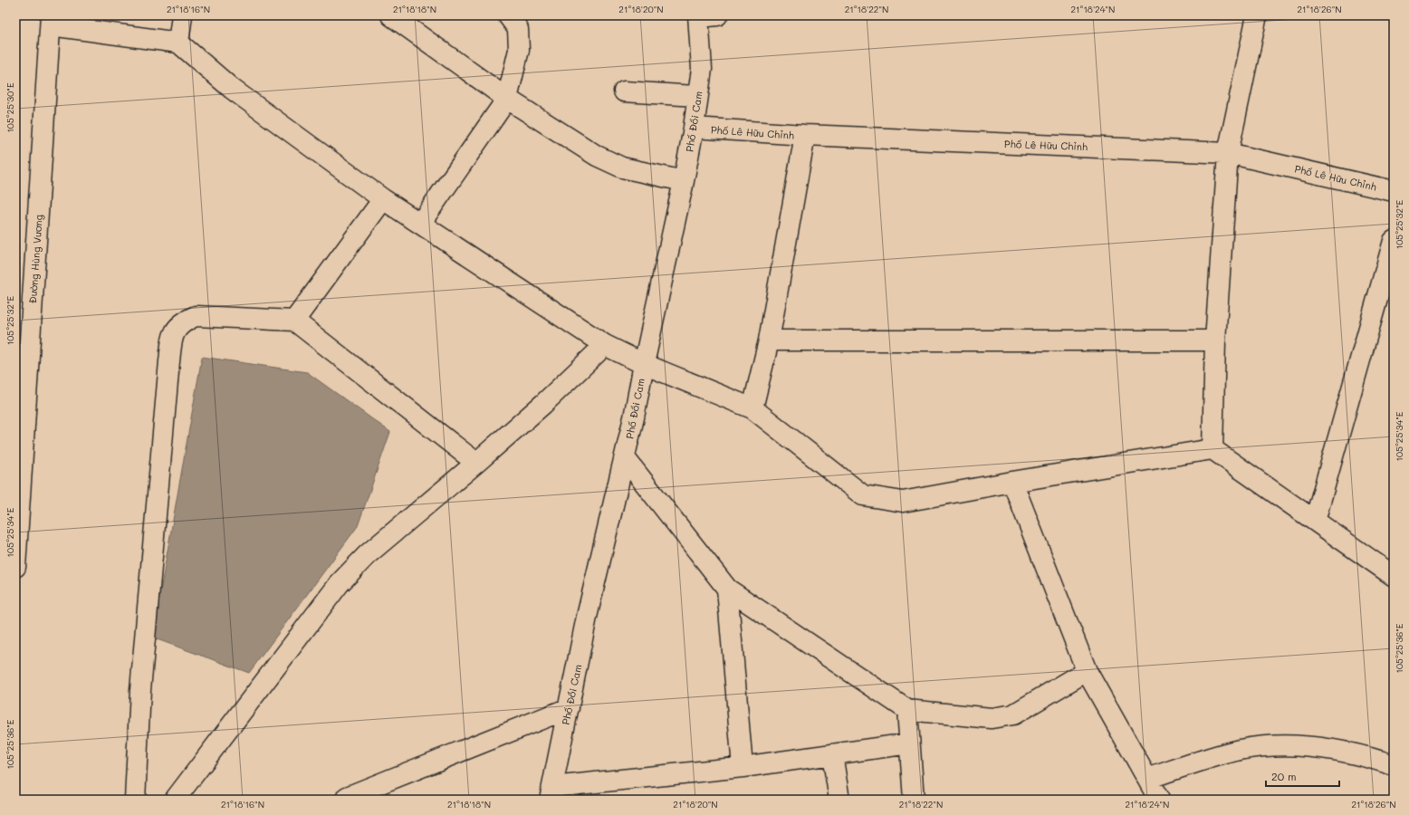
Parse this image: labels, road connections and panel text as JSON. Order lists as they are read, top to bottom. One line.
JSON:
{"streets":{"street":["Phố Đồi Cam","Phố Lê Hữu Chỉnh","Đường Hùng Vương"]},"crossings":[["Phố Đồi Cam","Phố Lê Hữu Chỉnh"]],"scale_bar":"20 m","coordinates":["21°18'16\"N","21°18'18\"N","21°18'20\"N","21°18'22\"N","21°18'24\"N","21°18'26\"N","105°25'30\"E","105°25'32\"E","105°25'34\"E","105°25'36\"E"]}
